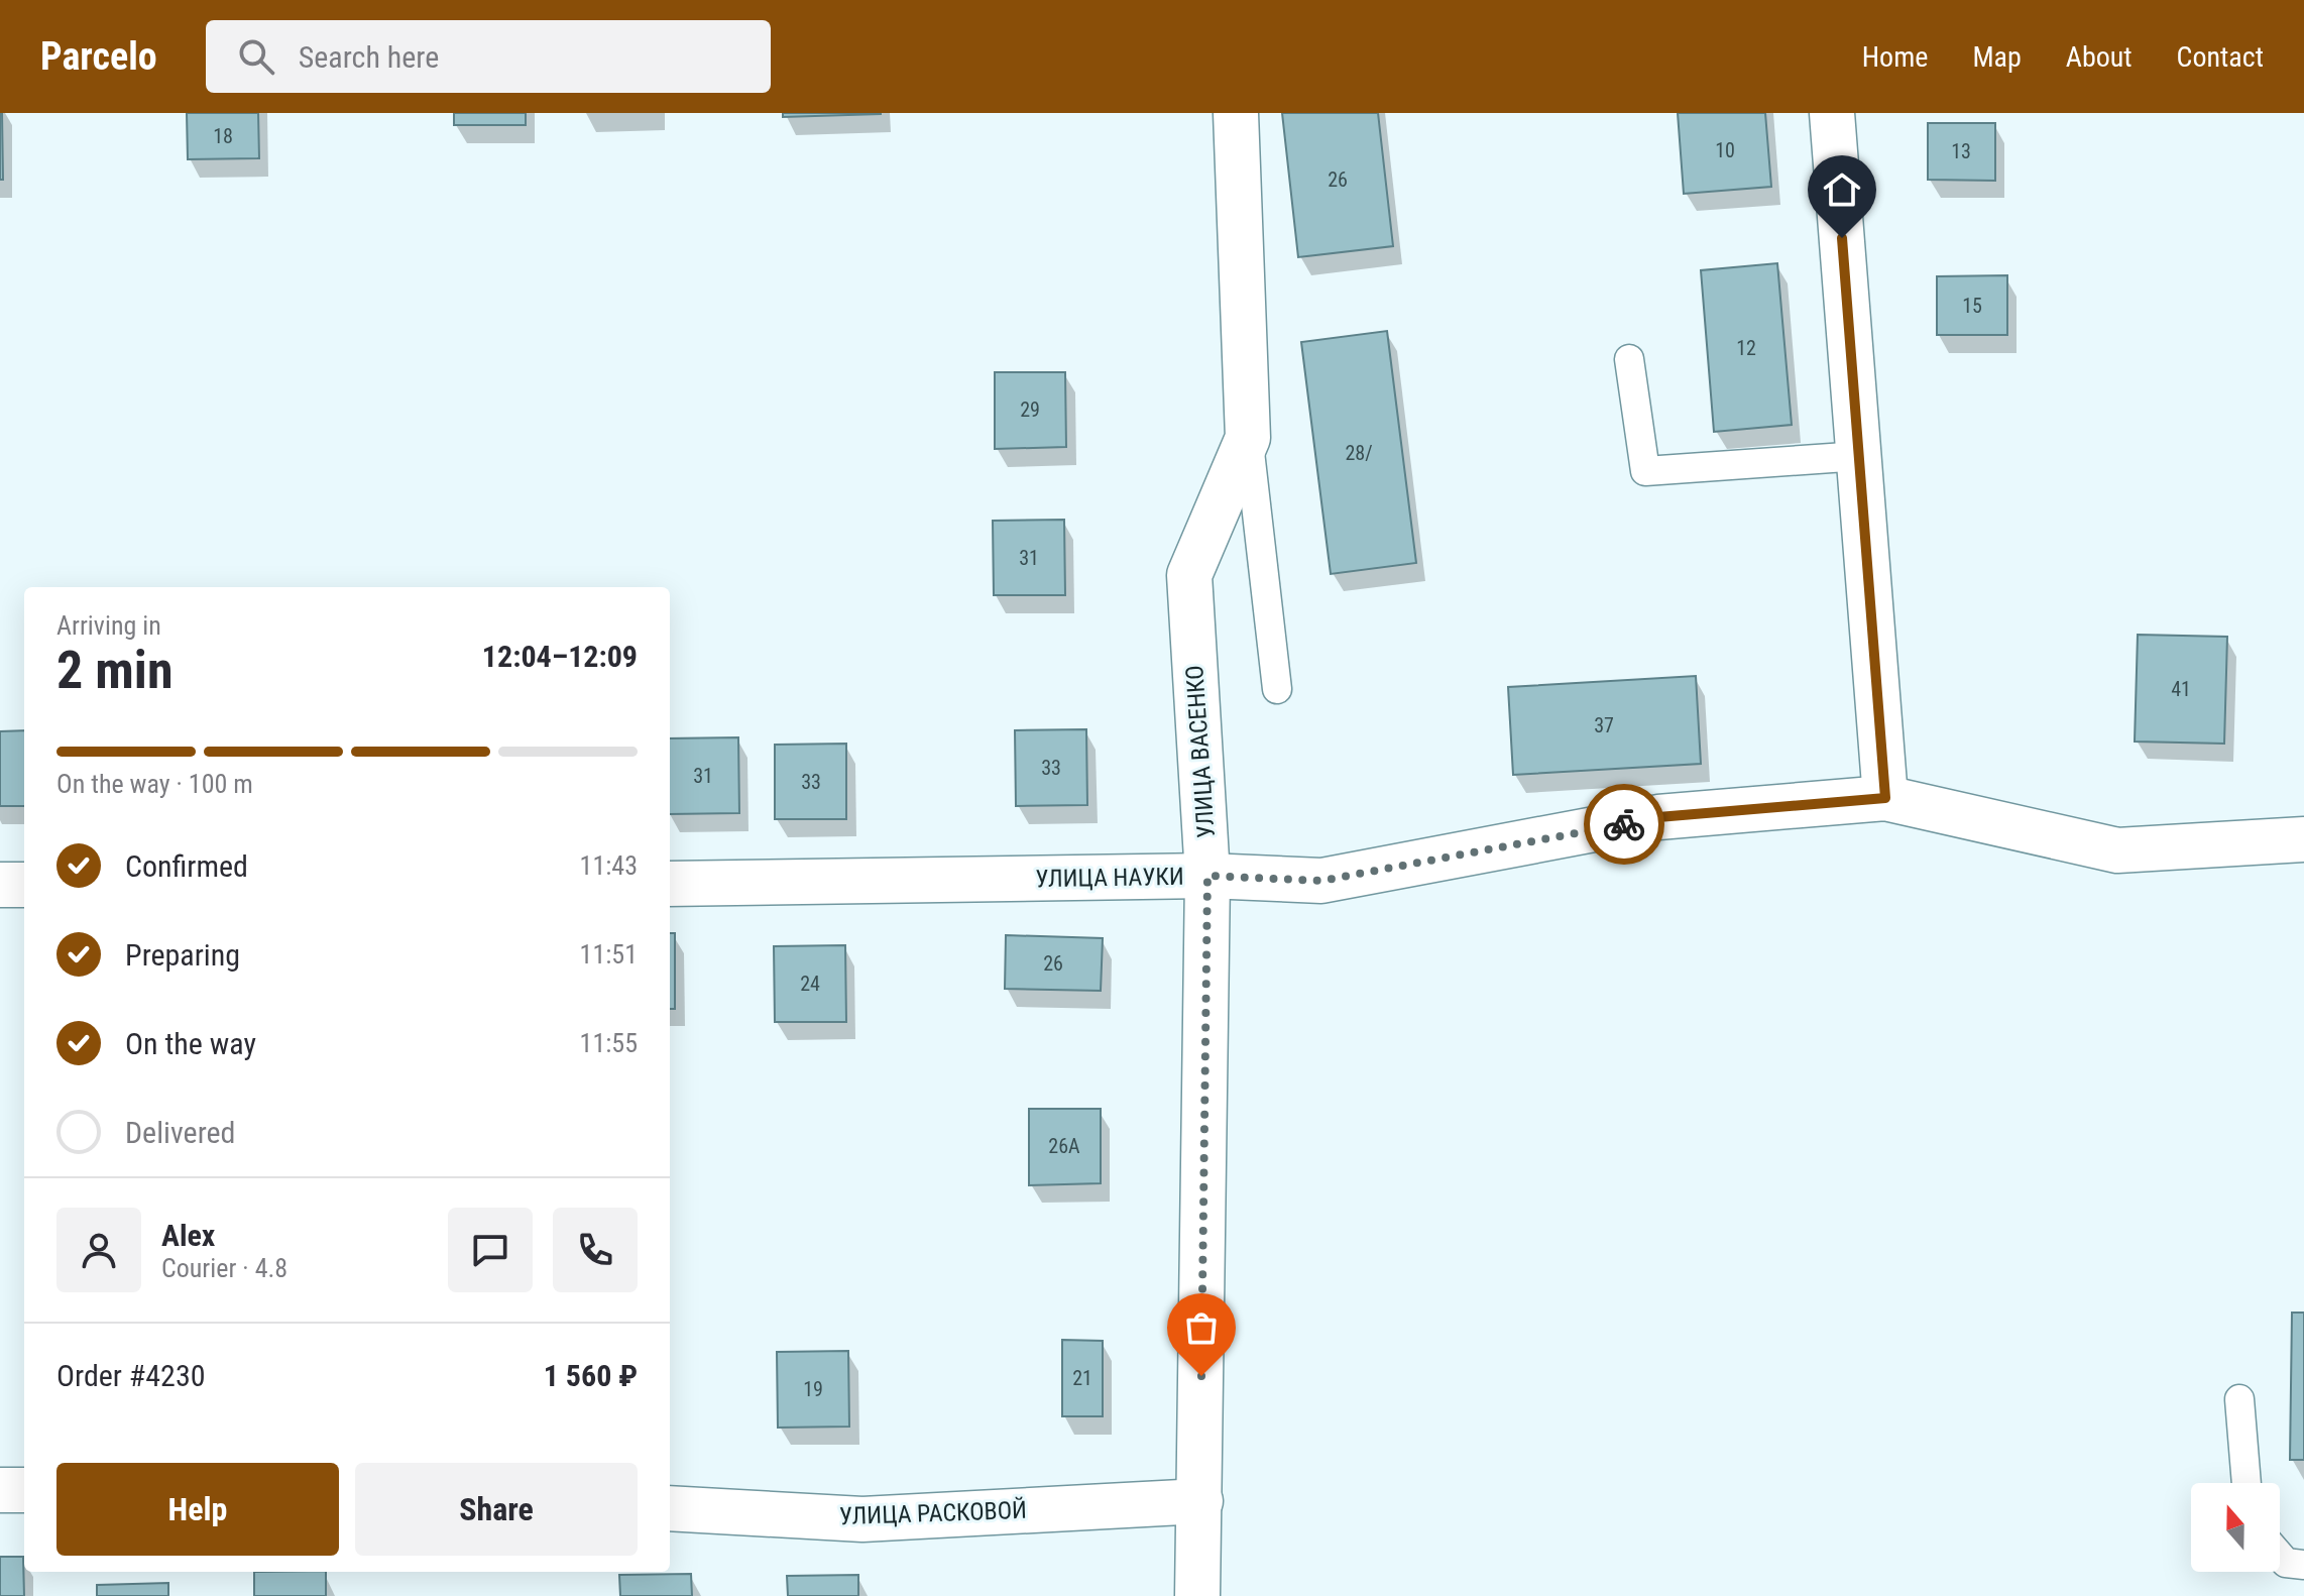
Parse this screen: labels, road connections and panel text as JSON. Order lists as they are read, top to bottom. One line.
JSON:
{"streets":{"street":["УЛИЦА ВАСЕНКО","УЛИЦА НАУКИ","УЛИЦА РАСКОВОЙ"]},"crossings":[["УЛИЦА ВАСЕНКО","УЛИЦА НАУКИ"],["УЛИЦА ВАСЕНКО","УЛИЦА РАСКОВОЙ"]],"house_numbers":["18","10","13","26","15","12","29","28/","31","41","37","33","31","33","26","24","26А","21","19"],"north":"top","page":{"header":"Parcelo","search":"Search here","nav":["Home","Map","About","Contact"],"heading":["2 min","Arriving in","12:04–12:09"],"panel":["Alex","Courier · 4.8","Order #4230","1 560 ₽"],"bar":"On the way · 100 m","list":[["Confirmed","11:43"],["Preparing","11:51"],["On the way","11:55"],"Delivered"],"buttons":["Help","Share"]}}
